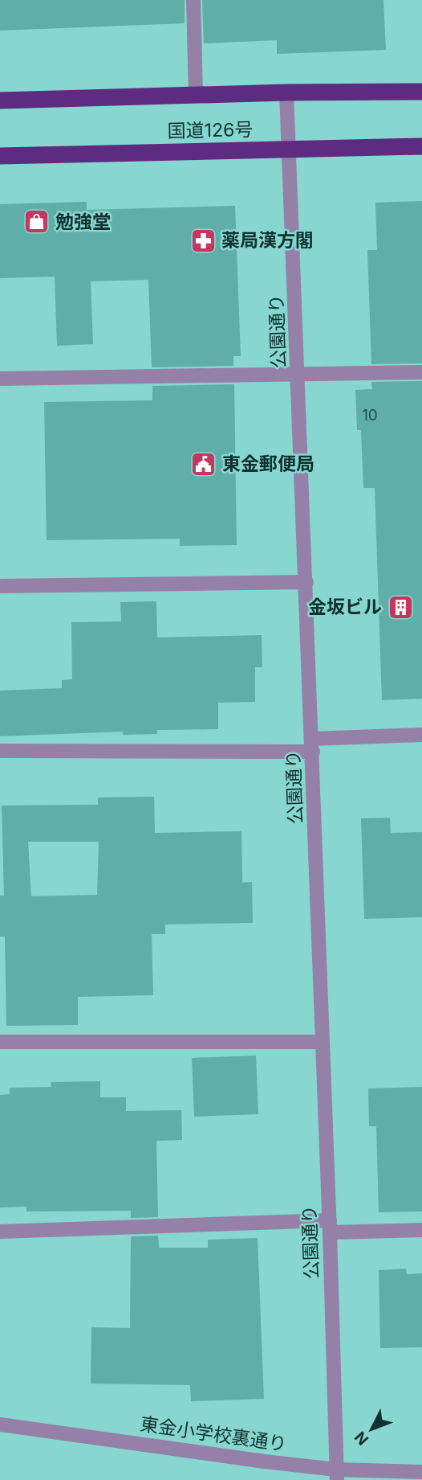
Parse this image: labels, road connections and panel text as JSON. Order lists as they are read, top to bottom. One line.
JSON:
{"streets":{"highway":["国道126号"],"street":["公園通り","東金小学校裏通り"]},"crossings":[["国道126号","公園通り"],["公園通り","東金小学校裏通り"]],"places":{"shop":["勉強堂"],"pharmacy":["薬局漢方閣"],"public building":["東金郵便局"],"building":["金坂ビル"]},"house_numbers":["10"],"north":"bottom left"}
